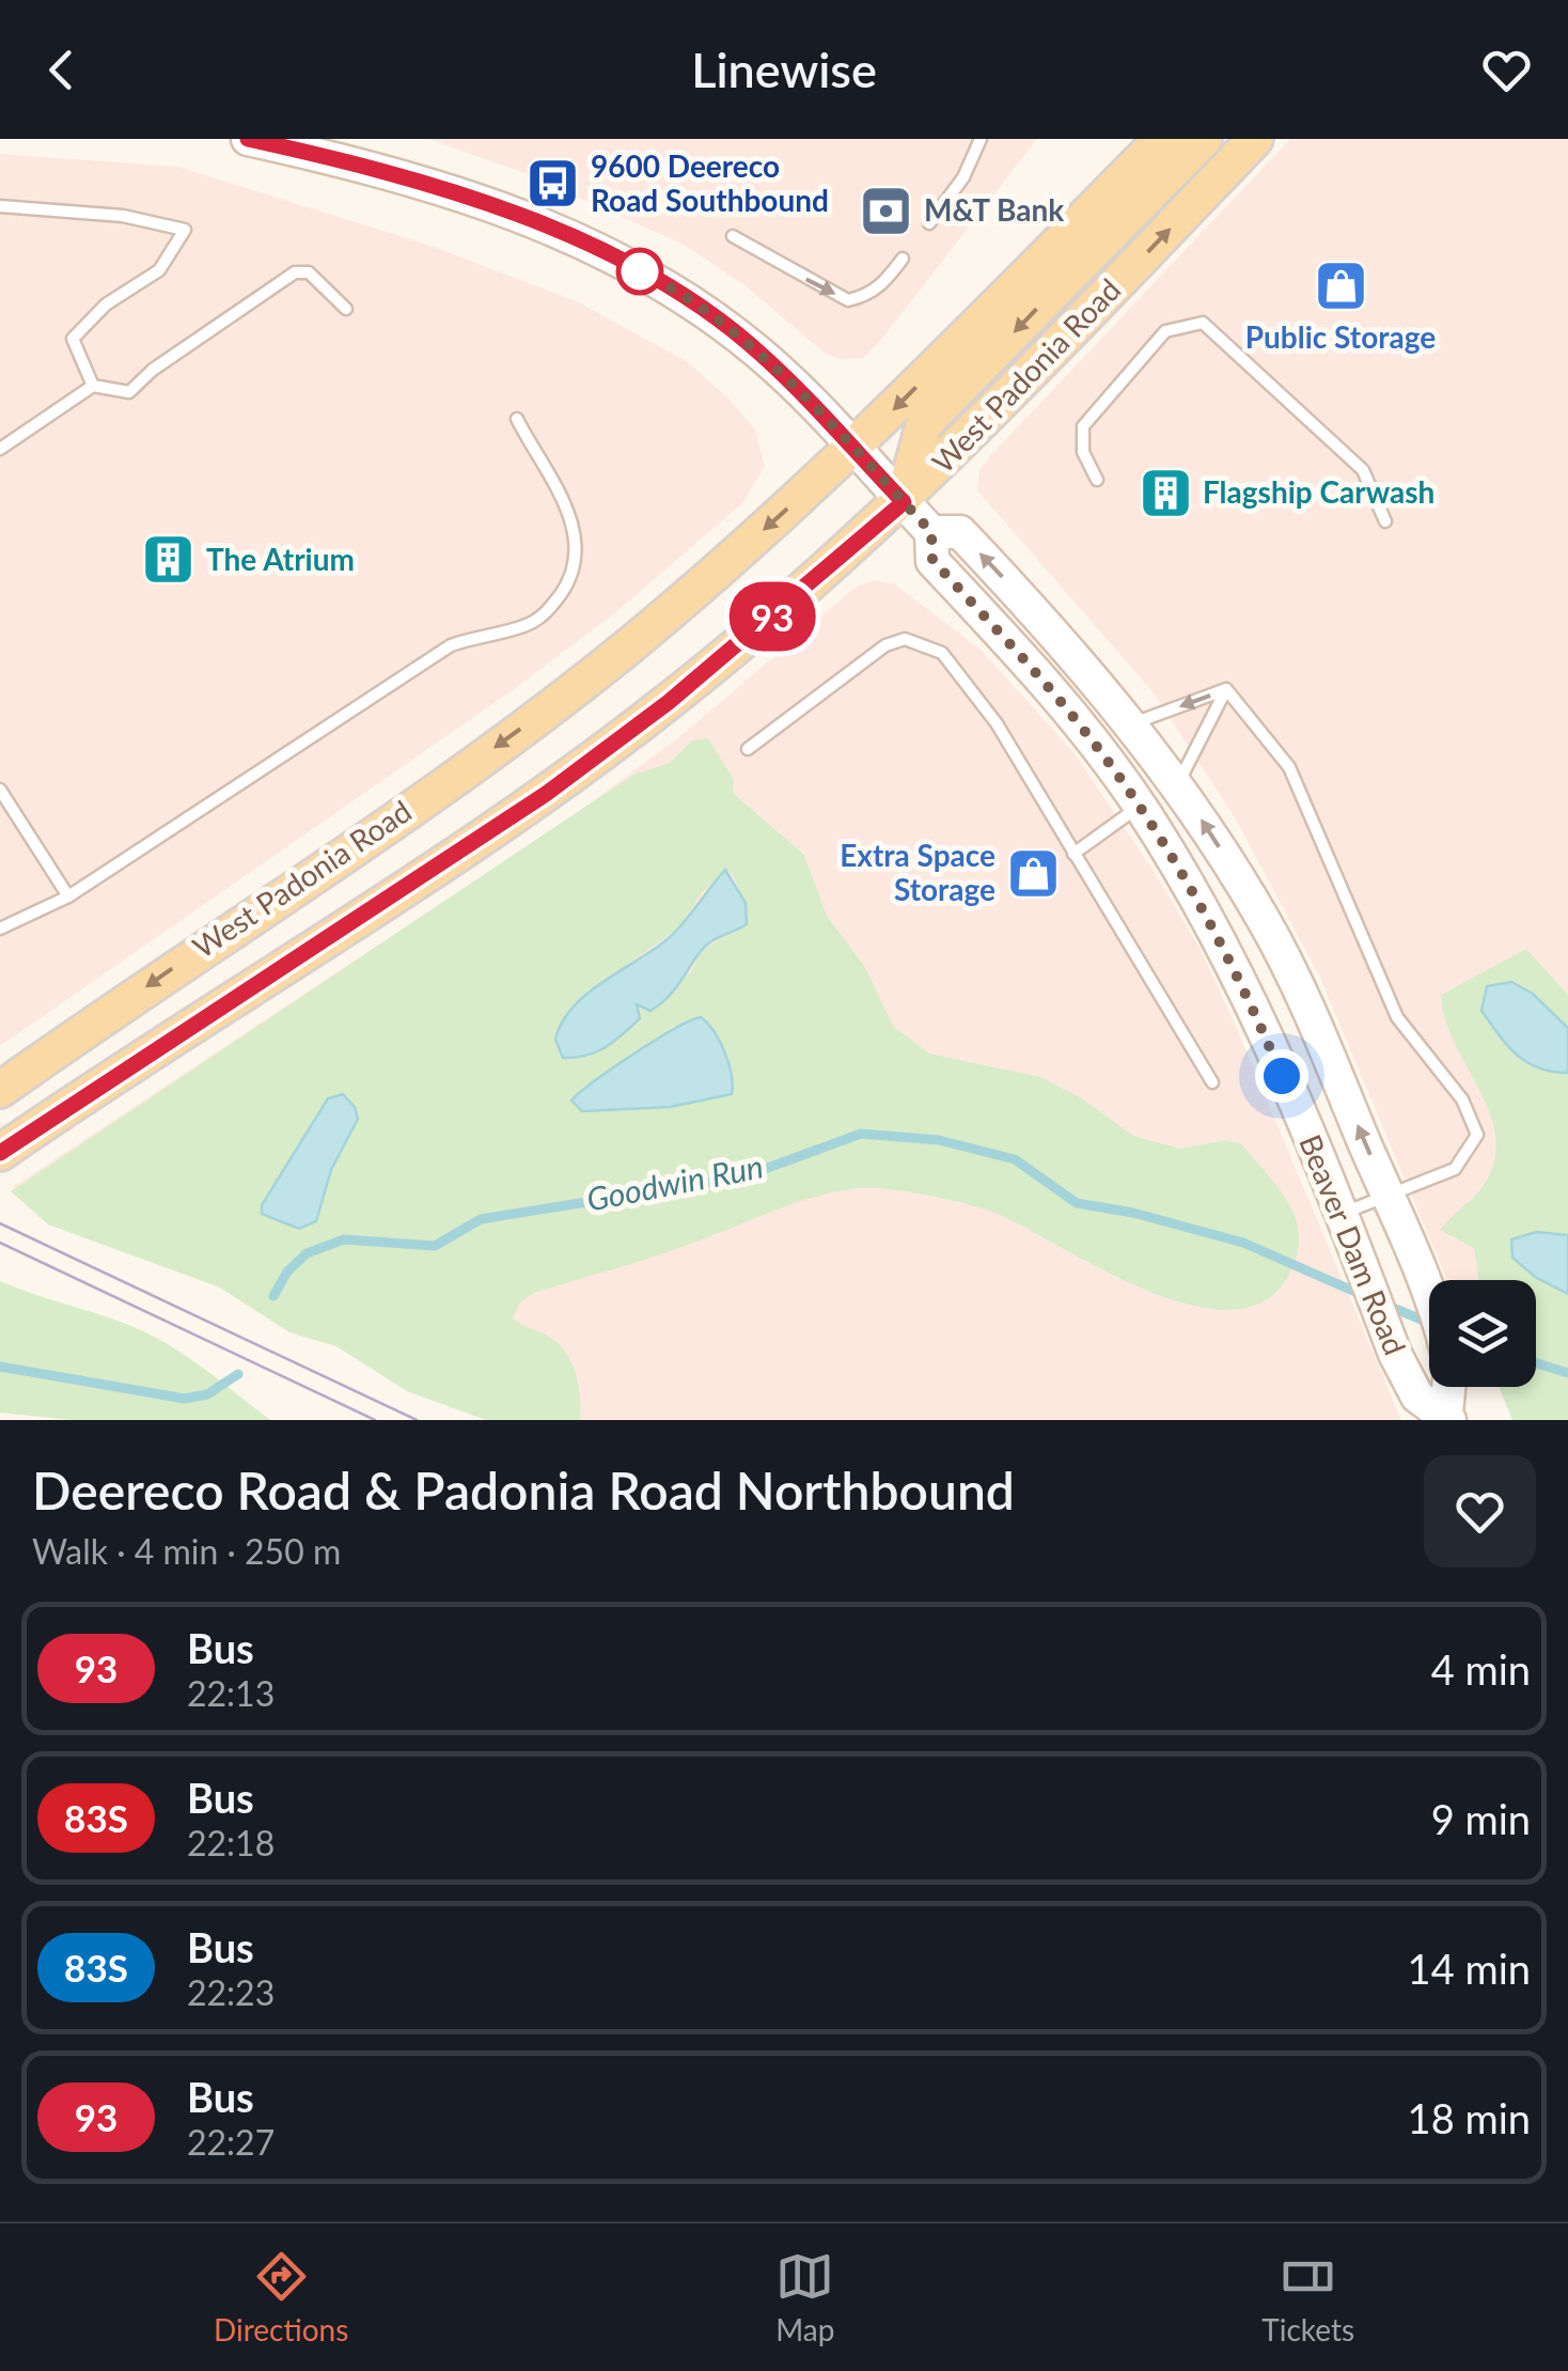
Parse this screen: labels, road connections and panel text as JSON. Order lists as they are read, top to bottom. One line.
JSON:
{"streets":{"main road":["West Padonia Road","Beaver Dam Road"]},"crossings":[["West Padonia Road","Beaver Dam Road"]],"water":["Goodwin Run"],"places":{"bus stop":["9600 Deereco Road Southbound"],"bank":["M&T Bank"],"shop":["Public Storage","Extra Space Storage"],"building":["Flagship Carwash","The Atrium"]},"lines":["bus line 93"],"page":{"header":"Linewise","on_map":"93","heading":["Deereco Road & Padonia Road Northbound","Walk · 4 min · 250 m"],"list":[{"mark":"93","name":"Bus","note":"22:13","value":"4 min"},{"mark":"83S","name":"Bus","note":"22:18","value":"9 min"},{"mark":"83S","name":"Bus","note":"22:23","value":"14 min"},{"mark":"93","name":"Bus","note":"22:27","value":"18 min"}],"tabs":["Directions","Map","Tickets"]}}
